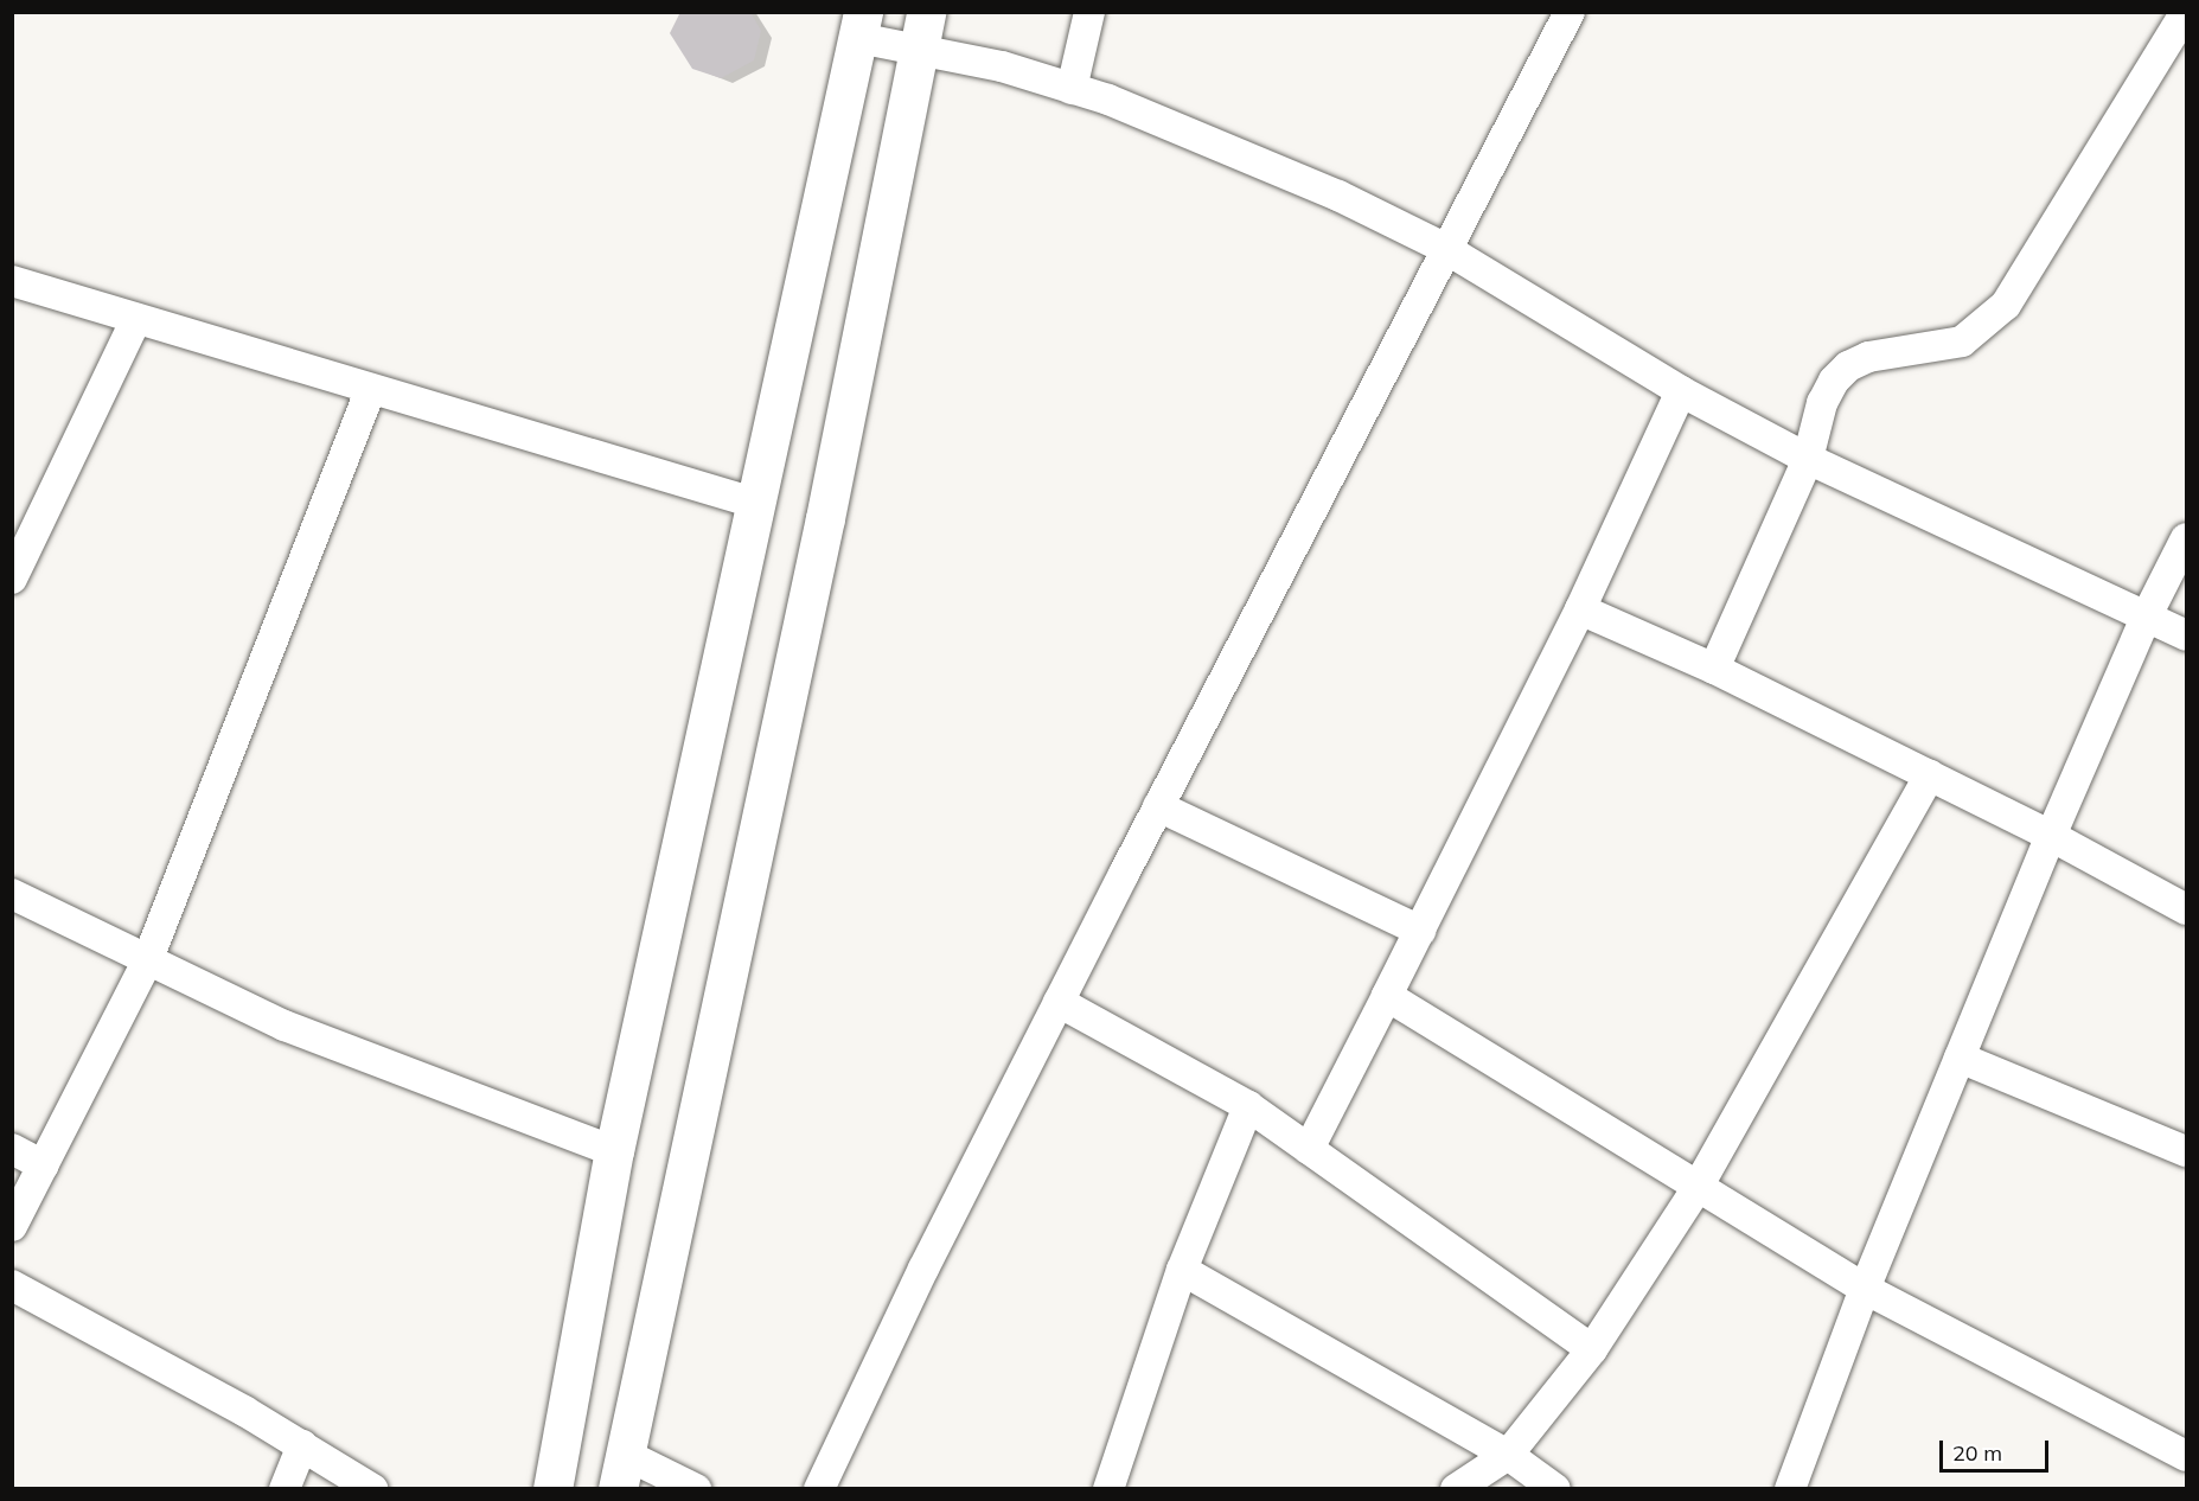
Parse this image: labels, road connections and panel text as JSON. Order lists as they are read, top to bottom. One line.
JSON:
{"scale_bar":"20 m"}
